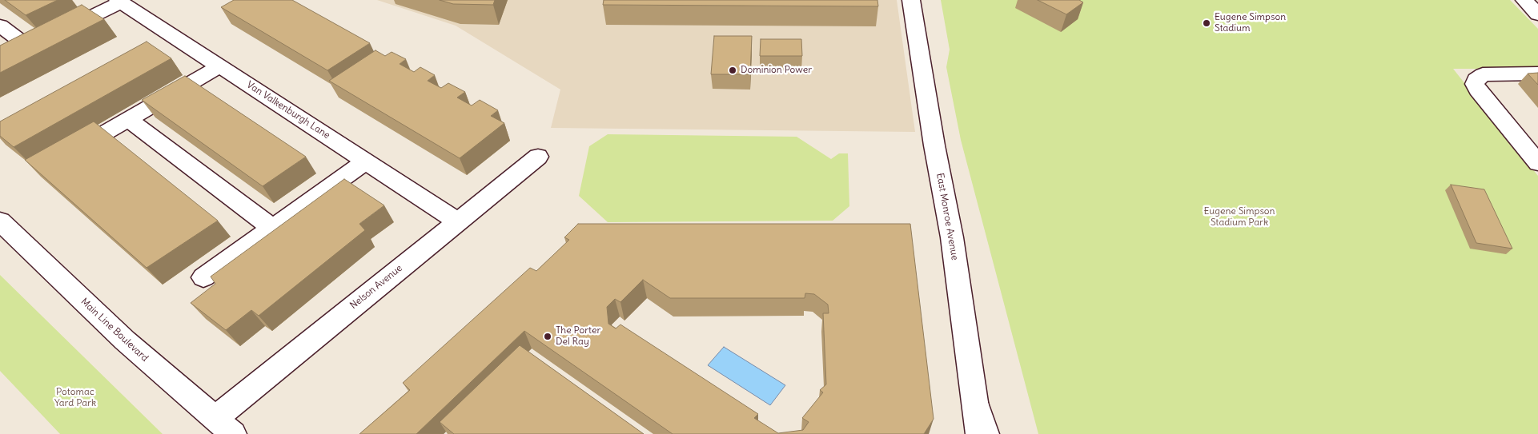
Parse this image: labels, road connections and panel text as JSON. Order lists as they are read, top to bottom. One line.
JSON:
{"streets":{"main road":["Van Valkenburgh Lane","East Monroe Avenue","Nelson Avenue","Main Line Boulevard"]},"crossings":[["Van Valkenburgh Lane","Nelson Avenue"],["Nelson Avenue","Main Line Boulevard"]],"parks":["Eugene Simpson Stadium Park","Potomac Yard Park"],"places":["Eugene Simpson Stadium","Dominion Power","The Porter Del Ray"]}
